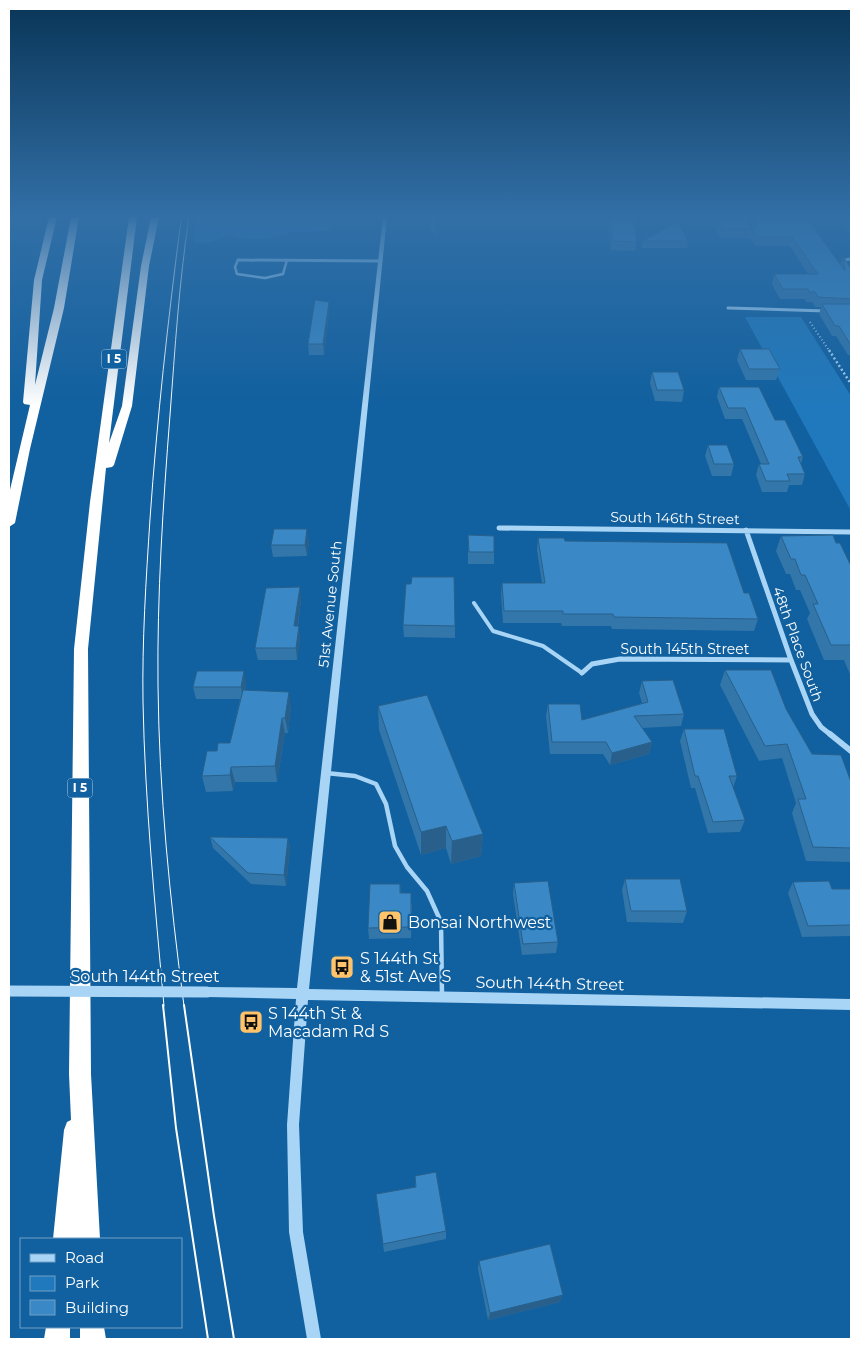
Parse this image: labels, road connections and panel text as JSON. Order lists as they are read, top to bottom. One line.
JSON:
{"streets":{"highway":["I 5"],"street":["South 146th Street","51st Avenue South","48th Place South","South 145th Street","South 144th Street"]},"crossings":[["South 146th Street","48th Place South"],["51st Avenue South","South 144th Street"],["48th Place South","South 145th Street"]],"places":{"shop":["Bonsai Northwest"],"bus stop":["S 144th St & 51st Ave S","S 144th St & Macadam Rd S"]},"legend":["Road","Park","Building"]}
